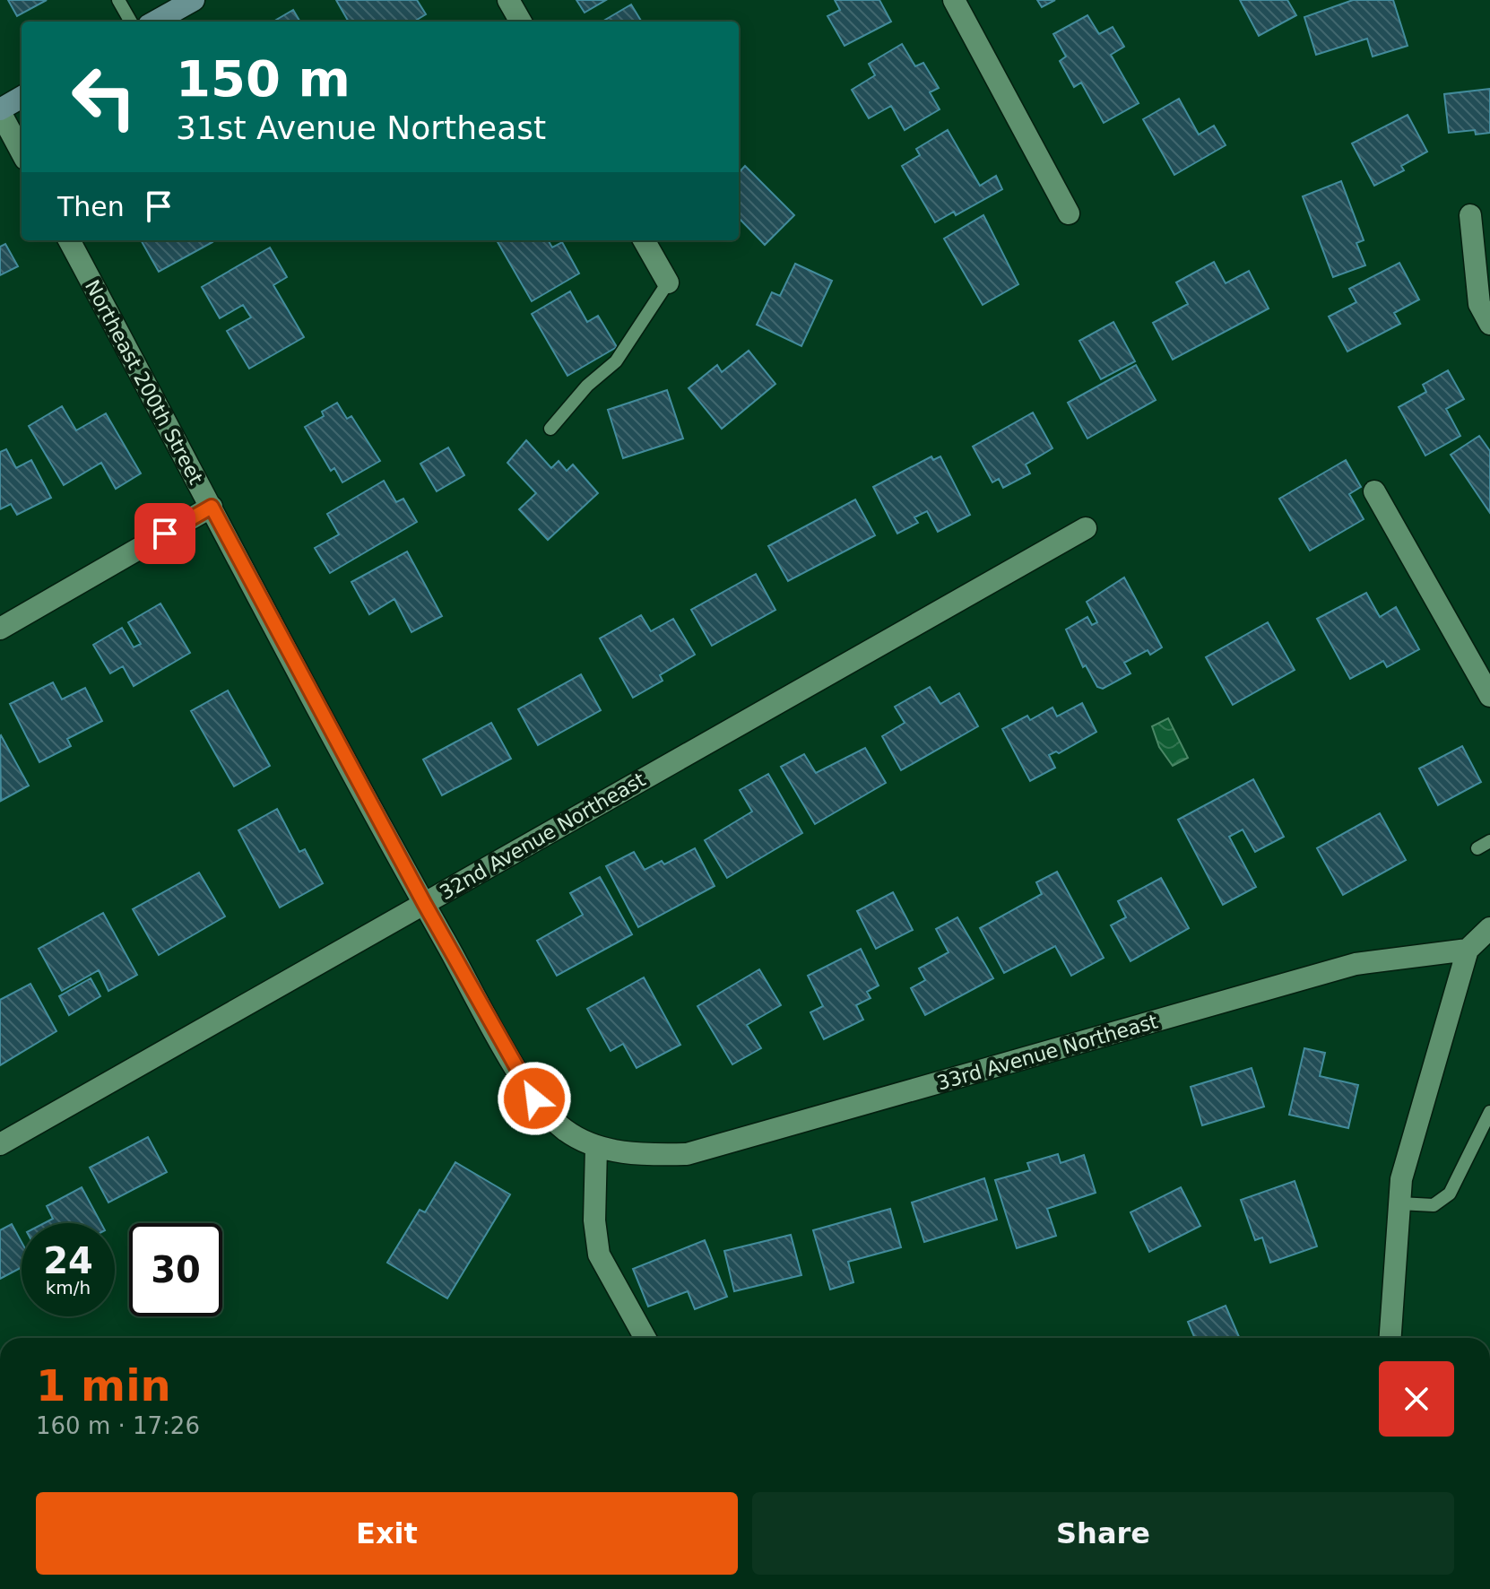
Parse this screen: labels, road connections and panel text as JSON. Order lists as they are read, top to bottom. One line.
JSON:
{"streets":{"street":["Northeast 200th Street","32nd Avenue Northeast","33rd Avenue Northeast"]},"crossings":[["Northeast 200th Street","32nd Avenue Northeast"],["Northeast 200th Street","33rd Avenue Northeast"]],"page":{"turn":["150 m","31st Avenue Northeast"],"then":"Then","speed":"24 km/h","limit":"30","heading":["1 min","160 m · 17:26"],"buttons":["Exit","Share"]}}
